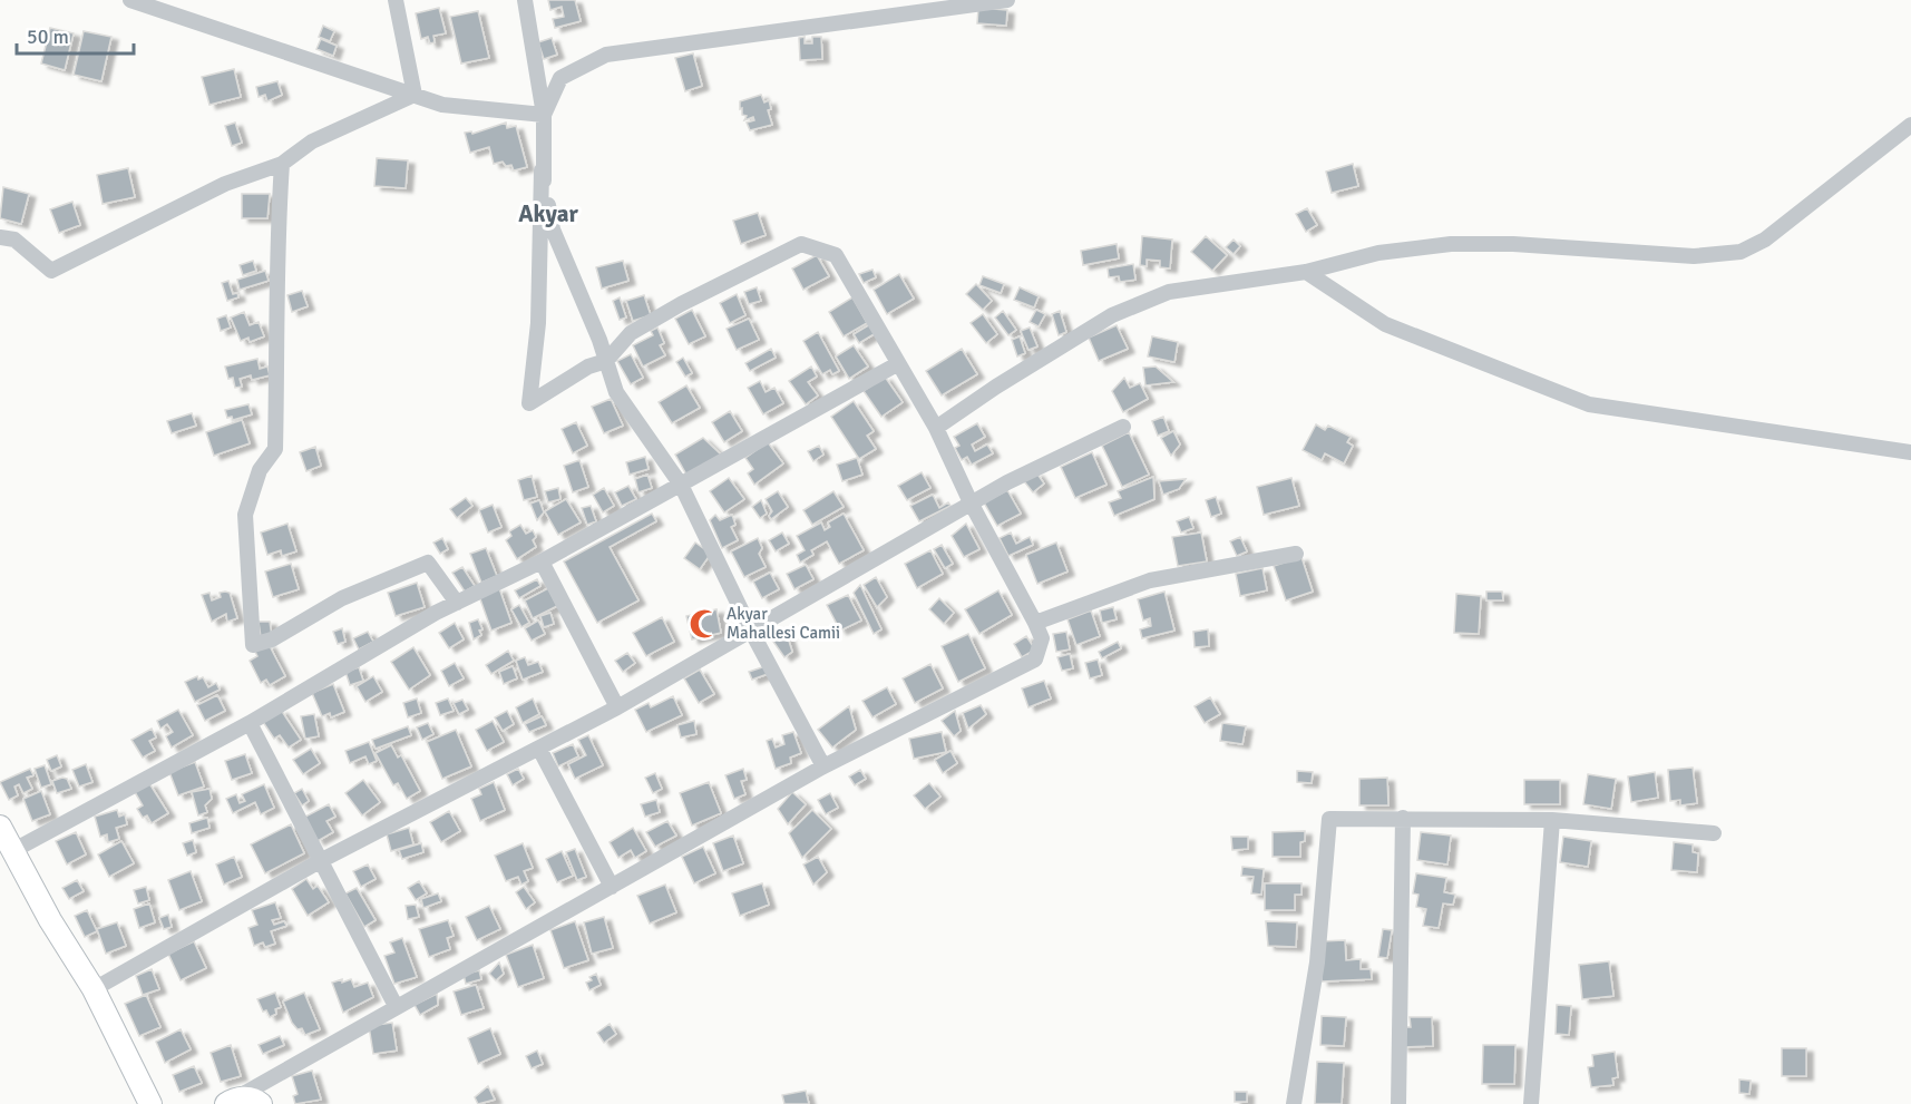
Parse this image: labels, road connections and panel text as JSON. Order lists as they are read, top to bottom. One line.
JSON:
{"districts":["Akyar"],"places":{"mosque":["Akyar Mahallesi Camii"]},"scale_bar":"50 m"}
